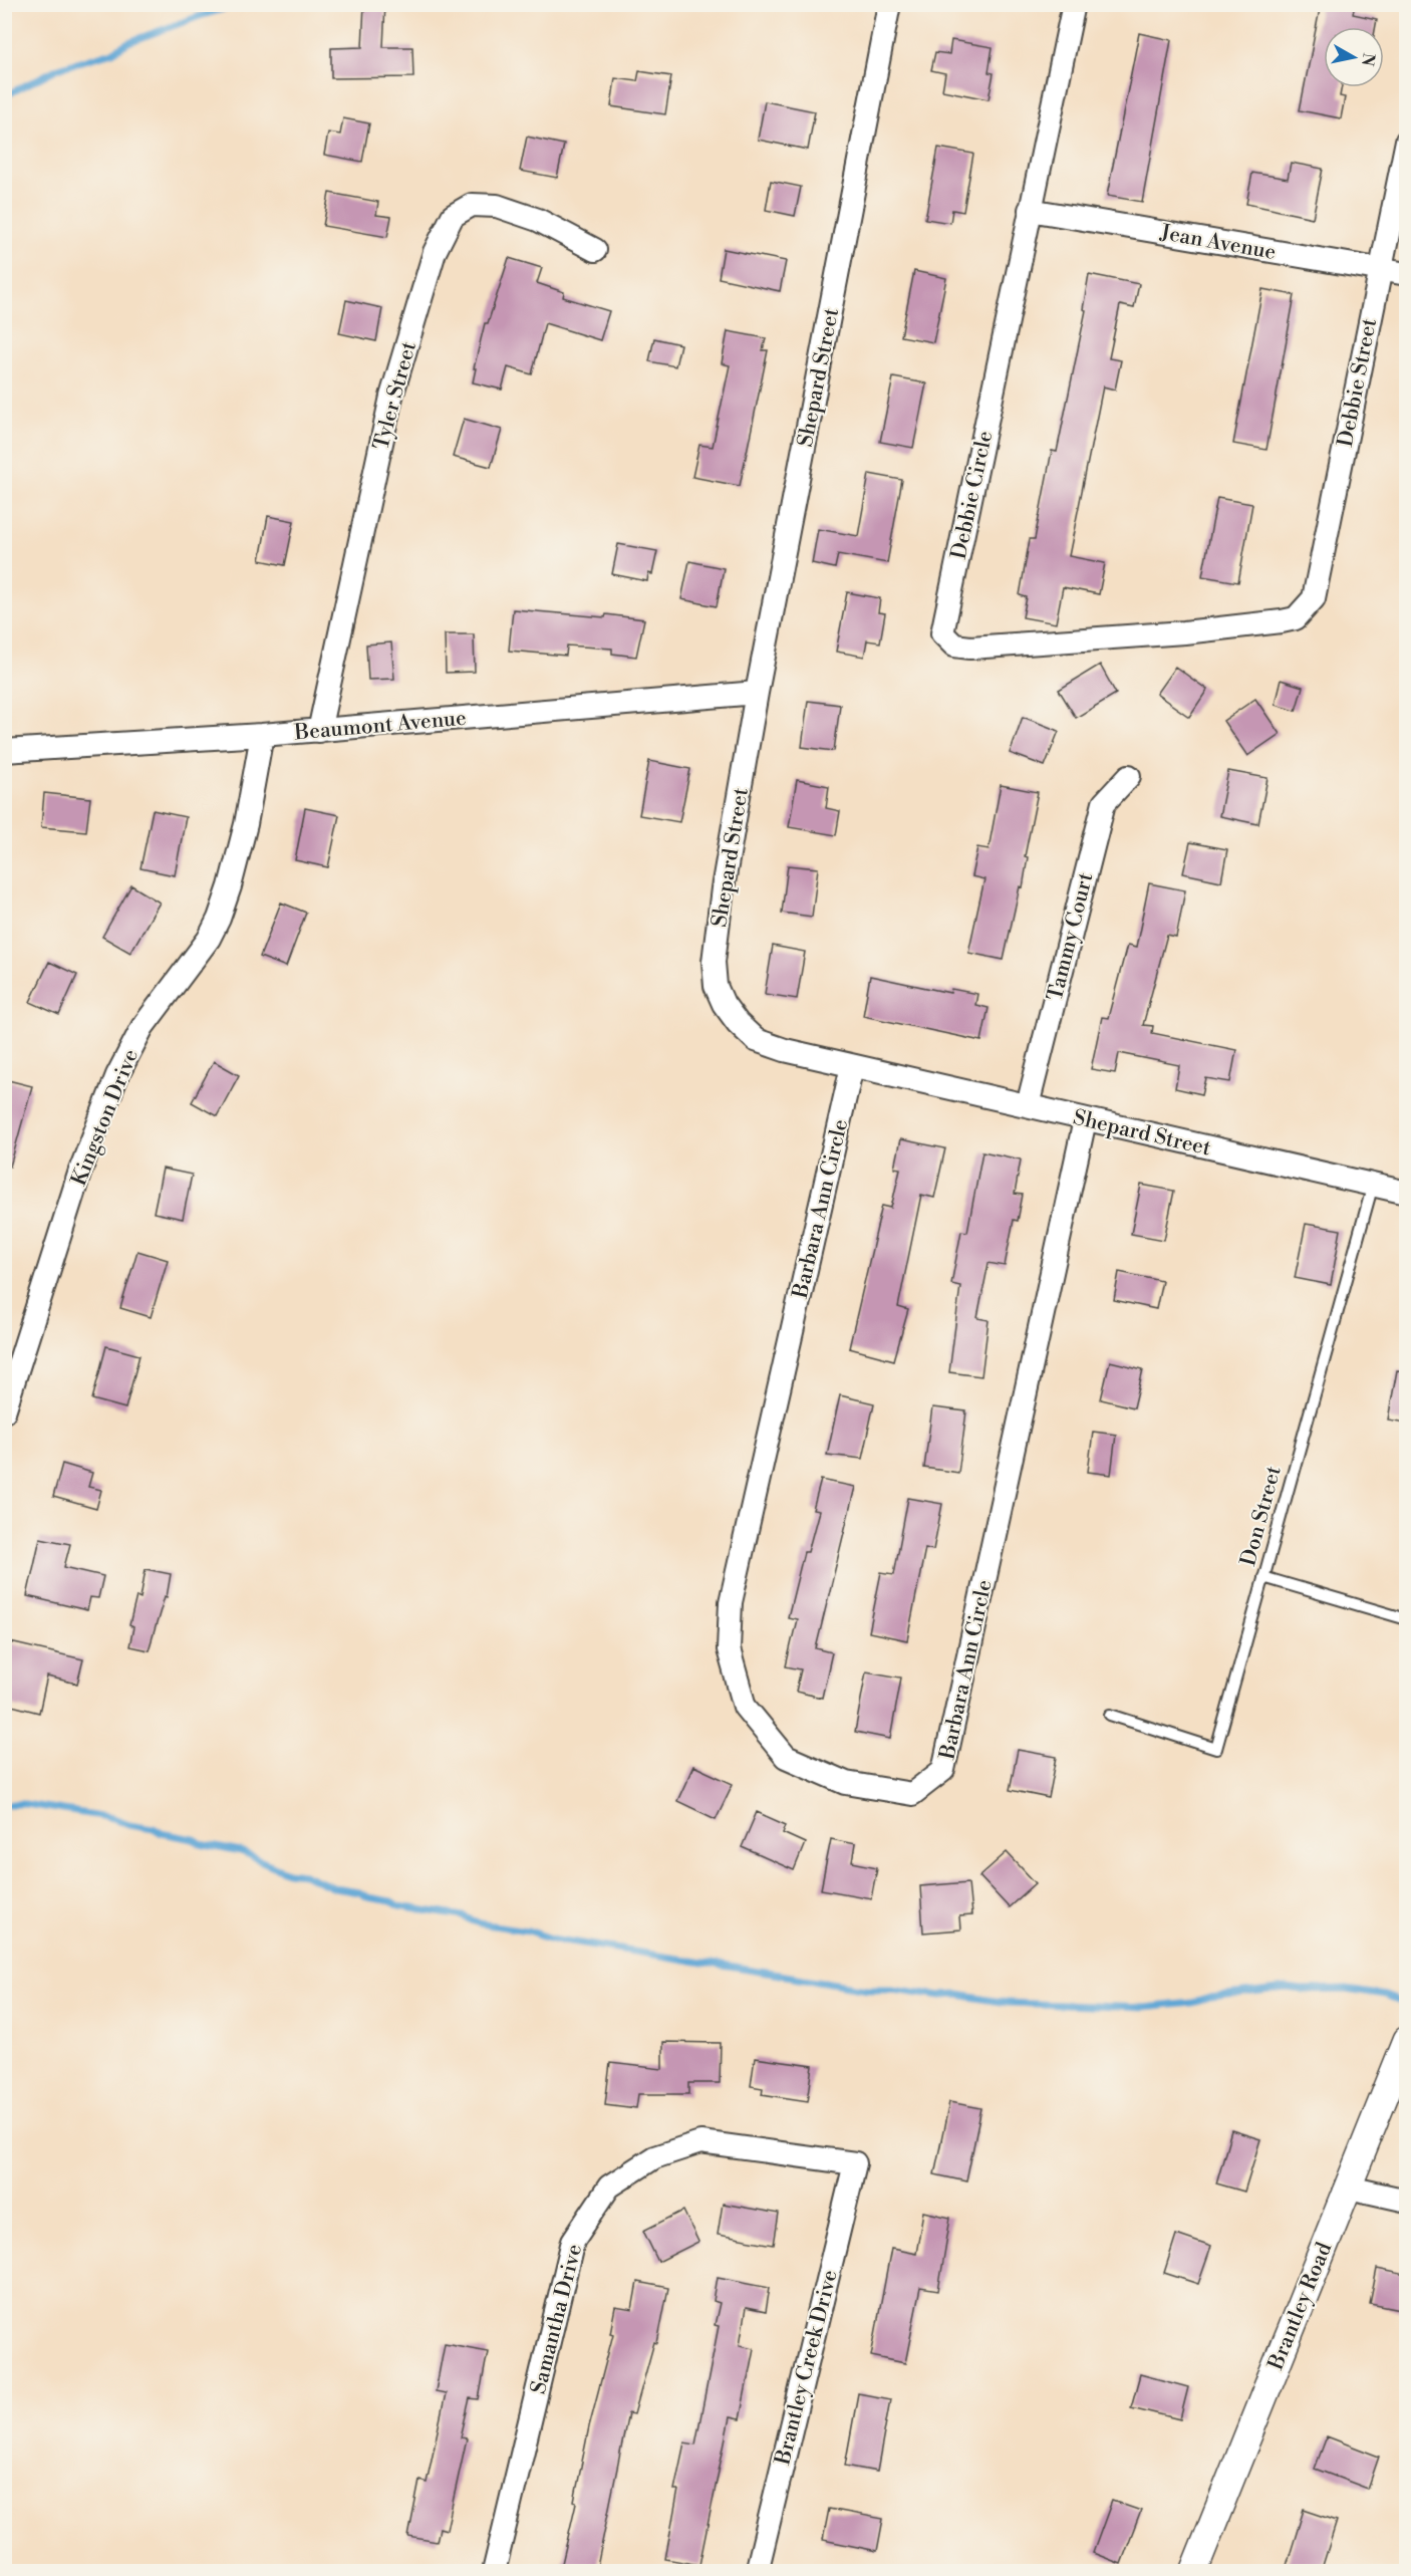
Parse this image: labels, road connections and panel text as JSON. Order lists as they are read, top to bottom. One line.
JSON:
{"streets":{"street":["Jean Avenue","Shepard Street","Debbie Street","Tyler Street","Debbie Circle","Beaumont Avenue","Tammy Court","Kingston Drive","Barbara Ann Circle","Brantley Road","Samantha Drive","Brantley Creek Drive"],"lane":["Don Street"]},"crossings":[["Jean Avenue","Debbie Street"],["Jean Avenue","Debbie Circle"],["Shepard Street","Beaumont Avenue"],["Shepard Street","Tammy Court"],["Shepard Street","Barbara Ann Circle"],["Shepard Street","Don Street"],["Debbie Street","Debbie Circle"],["Tyler Street","Beaumont Avenue"],["Beaumont Avenue","Kingston Drive"],["Samantha Drive","Brantley Creek Drive"]],"north":"right"}
